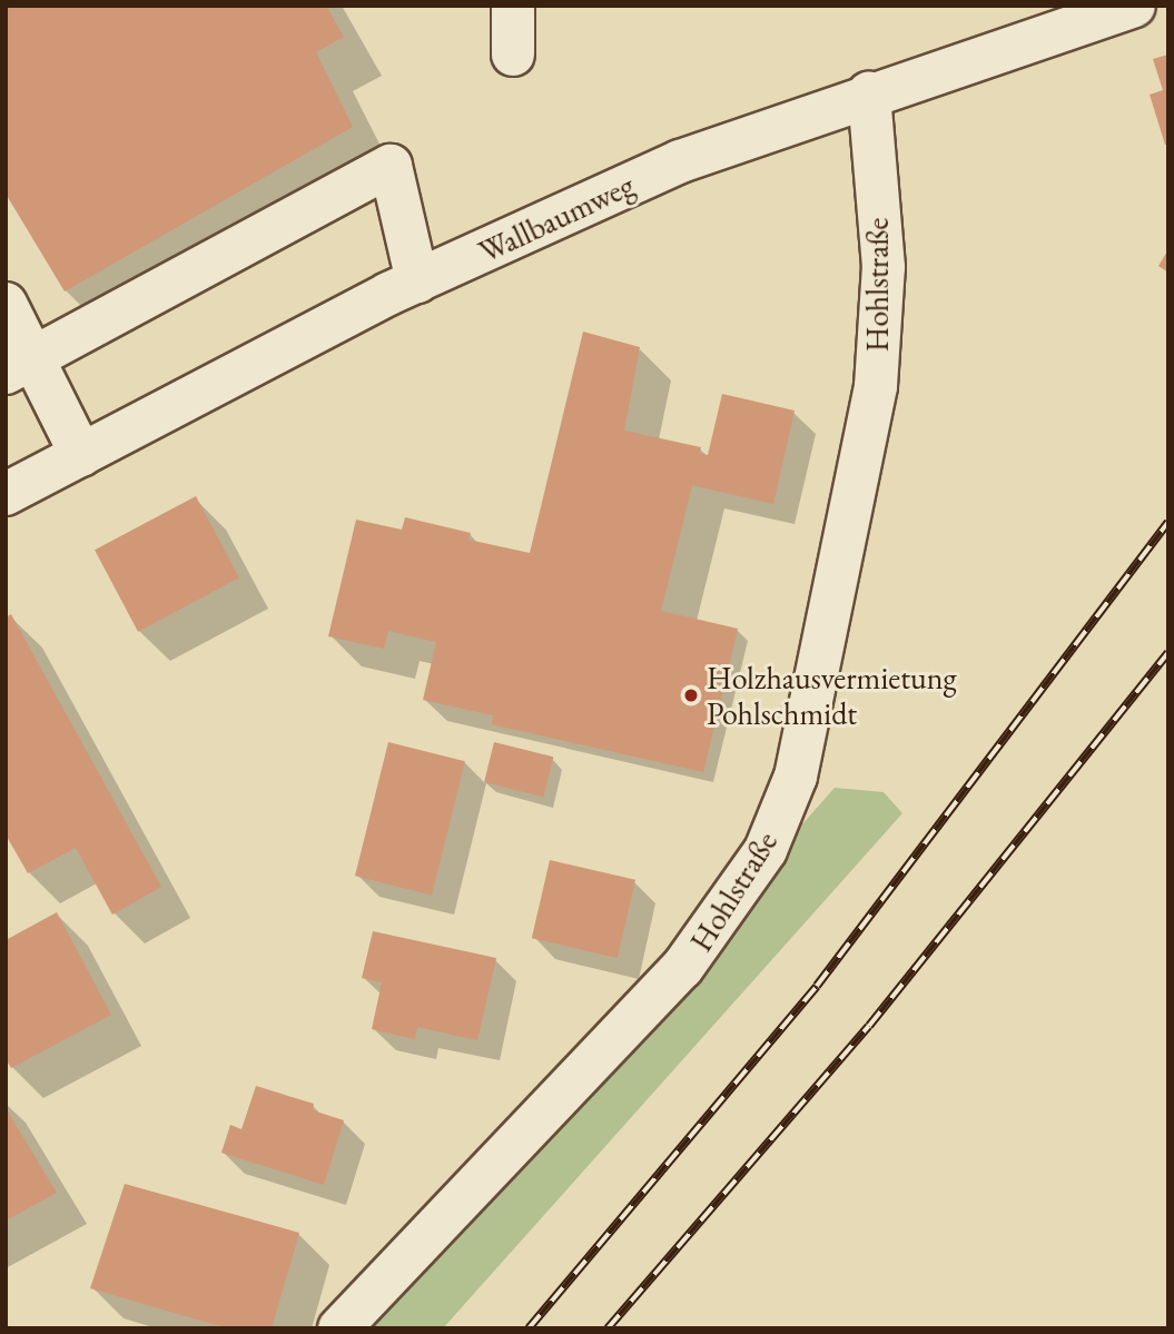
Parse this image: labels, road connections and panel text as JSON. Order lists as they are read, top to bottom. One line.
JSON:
{"streets":{"street":["Wallbaumweg","Hohlstraße"]},"crossings":[["Wallbaumweg","Hohlstraße"]],"places":["Holzhausvermietung Pohlschmidt"]}
